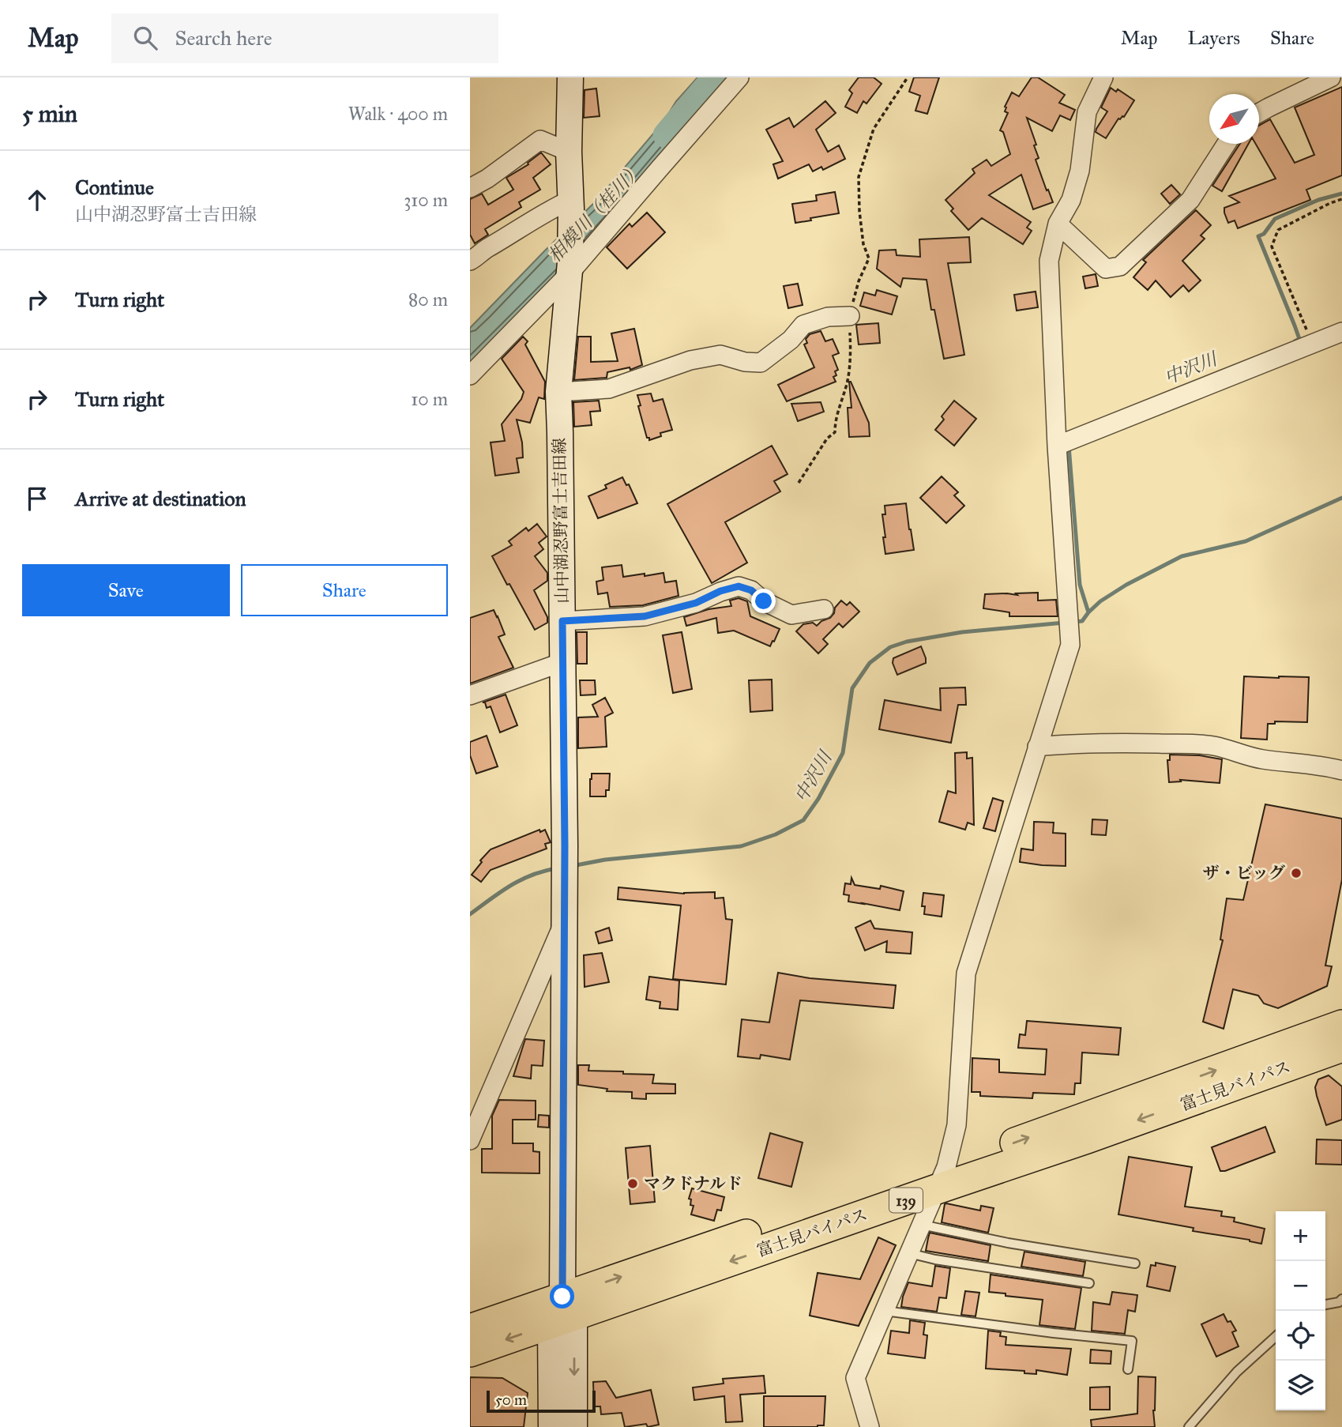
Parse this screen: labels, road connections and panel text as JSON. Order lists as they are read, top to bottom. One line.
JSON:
{"streets":{"highway":["富士見バイパス","139"],"main road":["山中湖忍野富士吉田線"]},"crossings":[["山中湖忍野富士吉田線","富士見バイパス"]],"water":["相模川（桂川）","中沢川"],"places":["ザ・ビッグ","マクドナルド"],"scale_bar":"50 m","north":"bottom left","page":{"header":"Map","search":"Search here","nav":["Map","Layers","Share"],"heading":["5 min","Walk · 400 m"],"list":[["Continue","山中湖忍野富士吉田線","310 m"],["Turn right","80 m"],["Turn right","10 m"],"Arrive at destination"],"buttons":["Save","Share"],"map_buttons":["+","−"],"scale":"50 m"}}
